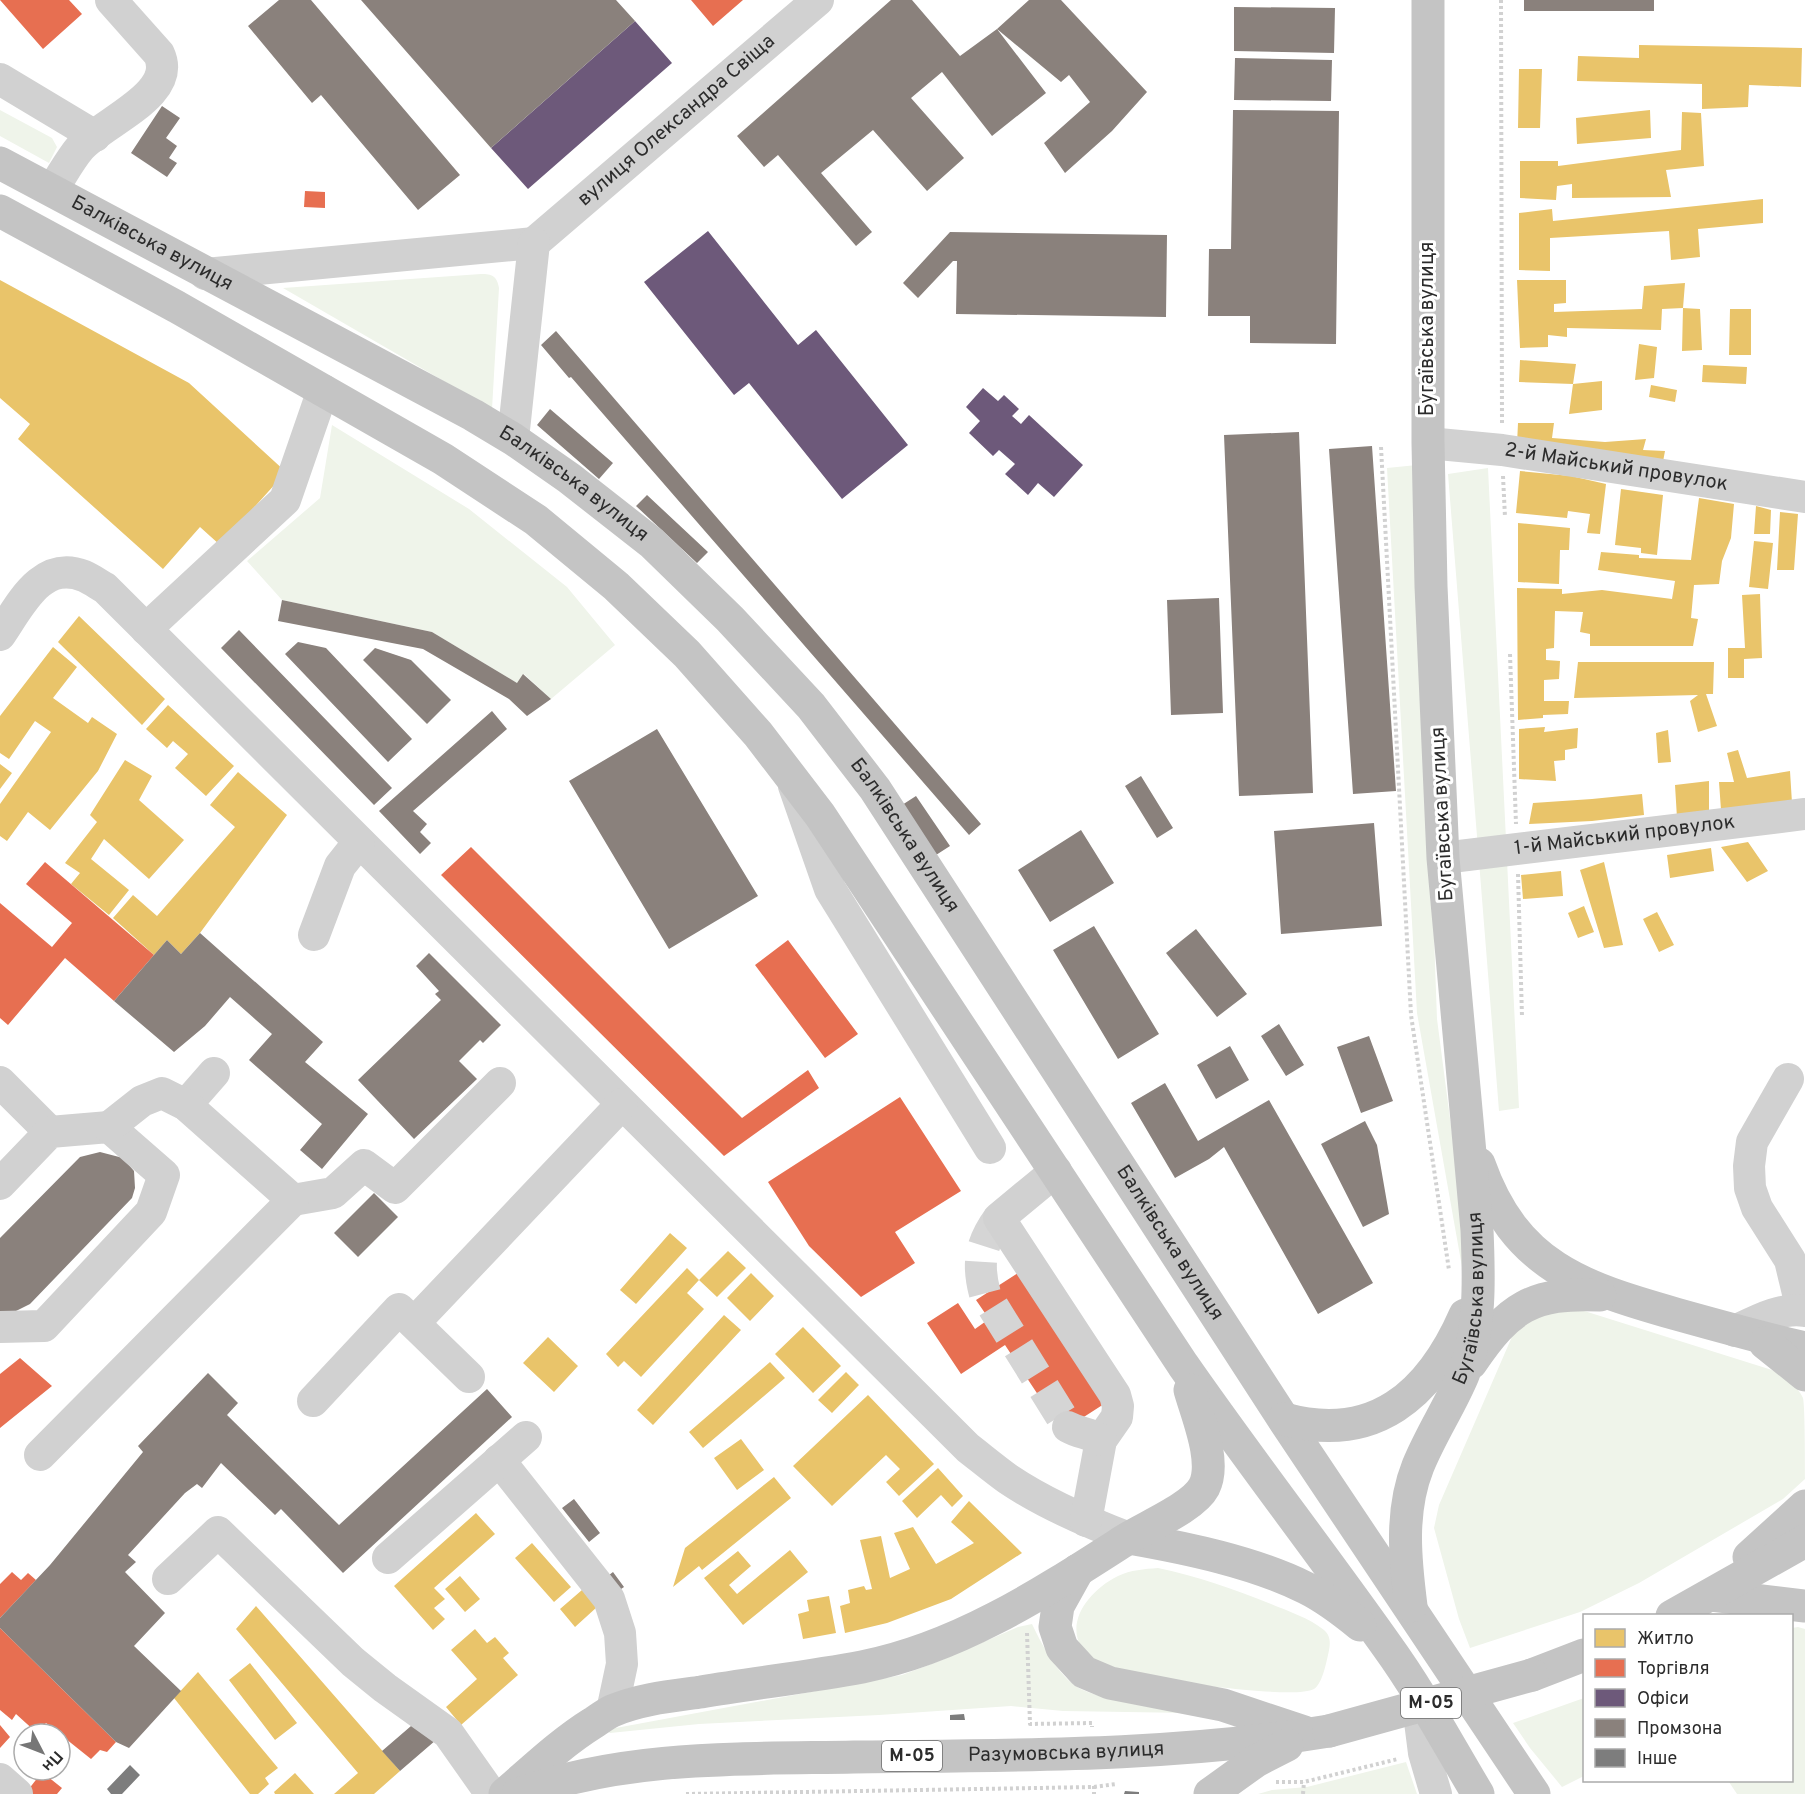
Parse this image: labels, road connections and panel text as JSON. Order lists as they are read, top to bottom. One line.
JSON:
{"streets":{"main road":["Балківська вулиця","Бугаївська вулиця","М-05","Разумовська вулиця"],"street":["вулиця Олександра Свіща","2-й Майський провулок","1-й Майський провулок"]},"crossings":[["Балківська вулиця","Бугаївська вулиця"],["Бугаївська вулиця","2-й Майський провулок"],["Бугаївська вулиця","1-й Майський провулок"],["М-05","Разумовська вулиця"]],"legend":["Житло","Торгівля","Офіси","Промзона","Інше"],"north":"bottom right"}
